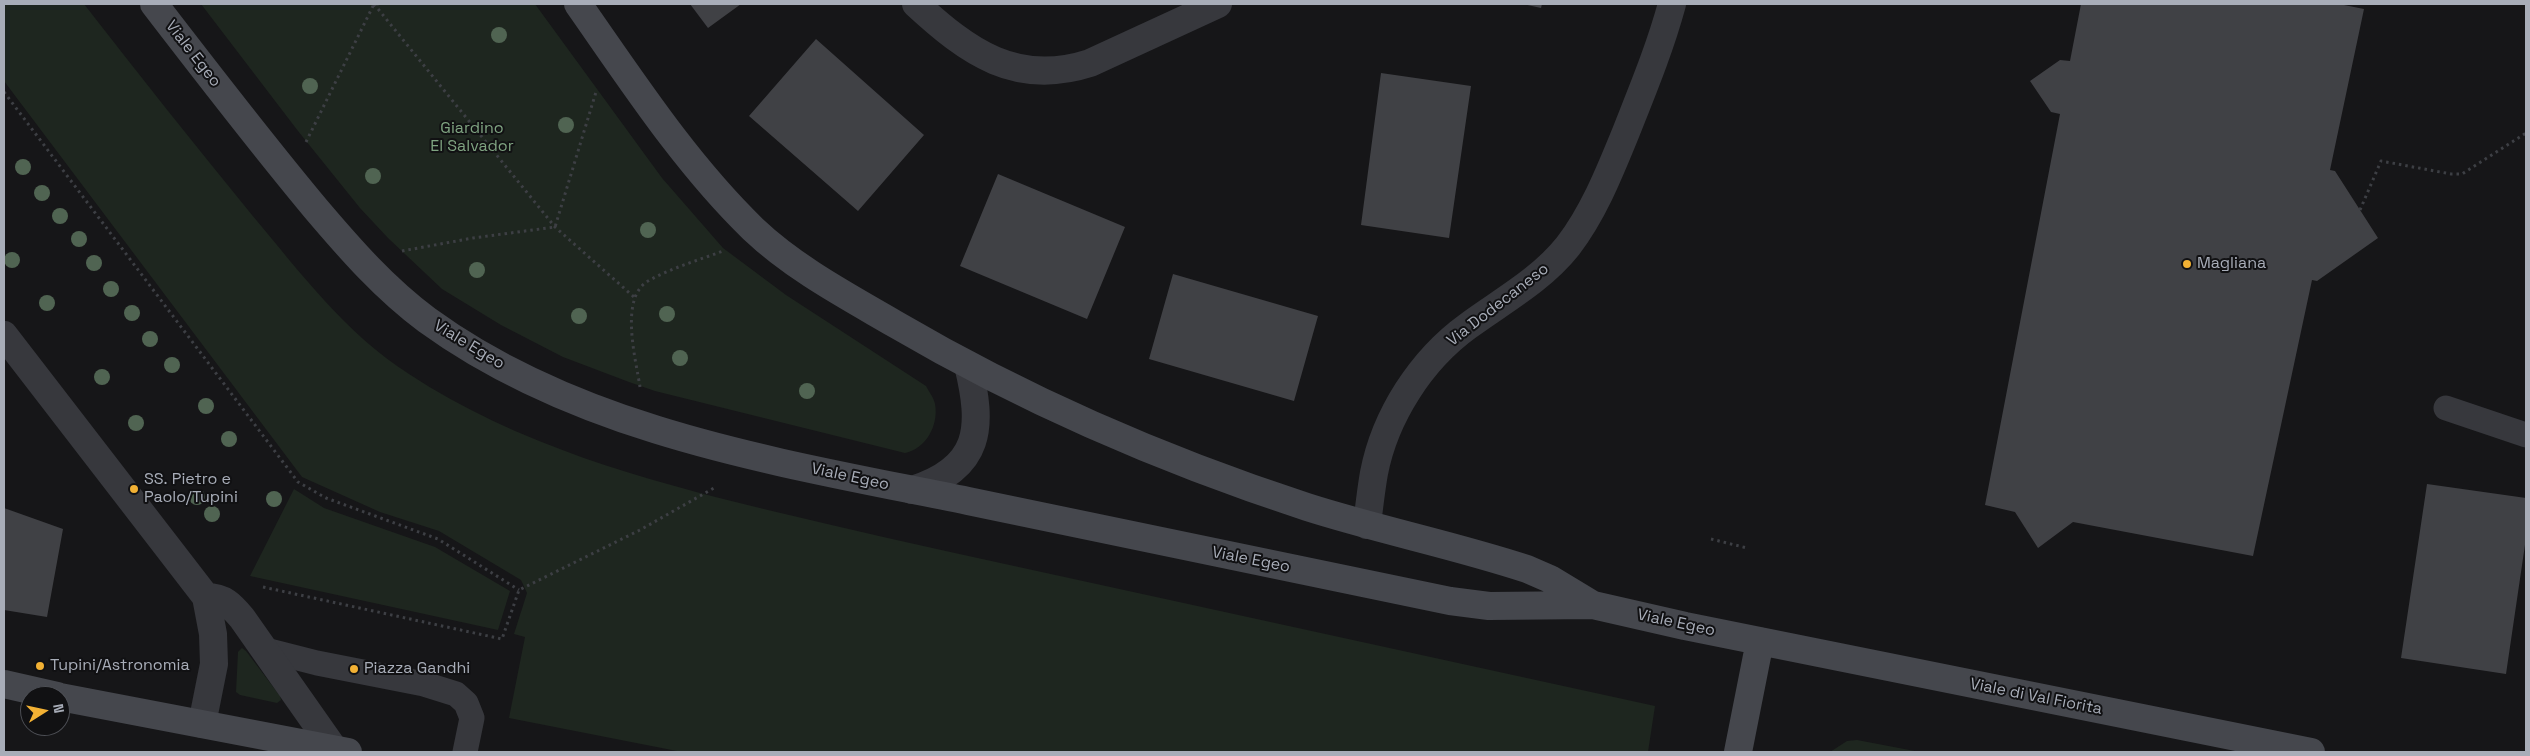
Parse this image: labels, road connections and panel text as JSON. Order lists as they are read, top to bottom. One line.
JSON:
{"streets":{"main road":["Viale Egeo","Viale di Val Fiorita"],"street":["Via Dodecaneso"]},"crossings":[["Viale Egeo","Via Dodecaneso"],["Viale Egeo","Viale di Val Fiorita"]],"parks":["Giardino El Salvador"],"places":["Magliana","SS. Pietro e Paolo/Tupini","Tupini/Astronomia","Piazza Gandhi"],"north":"right"}
